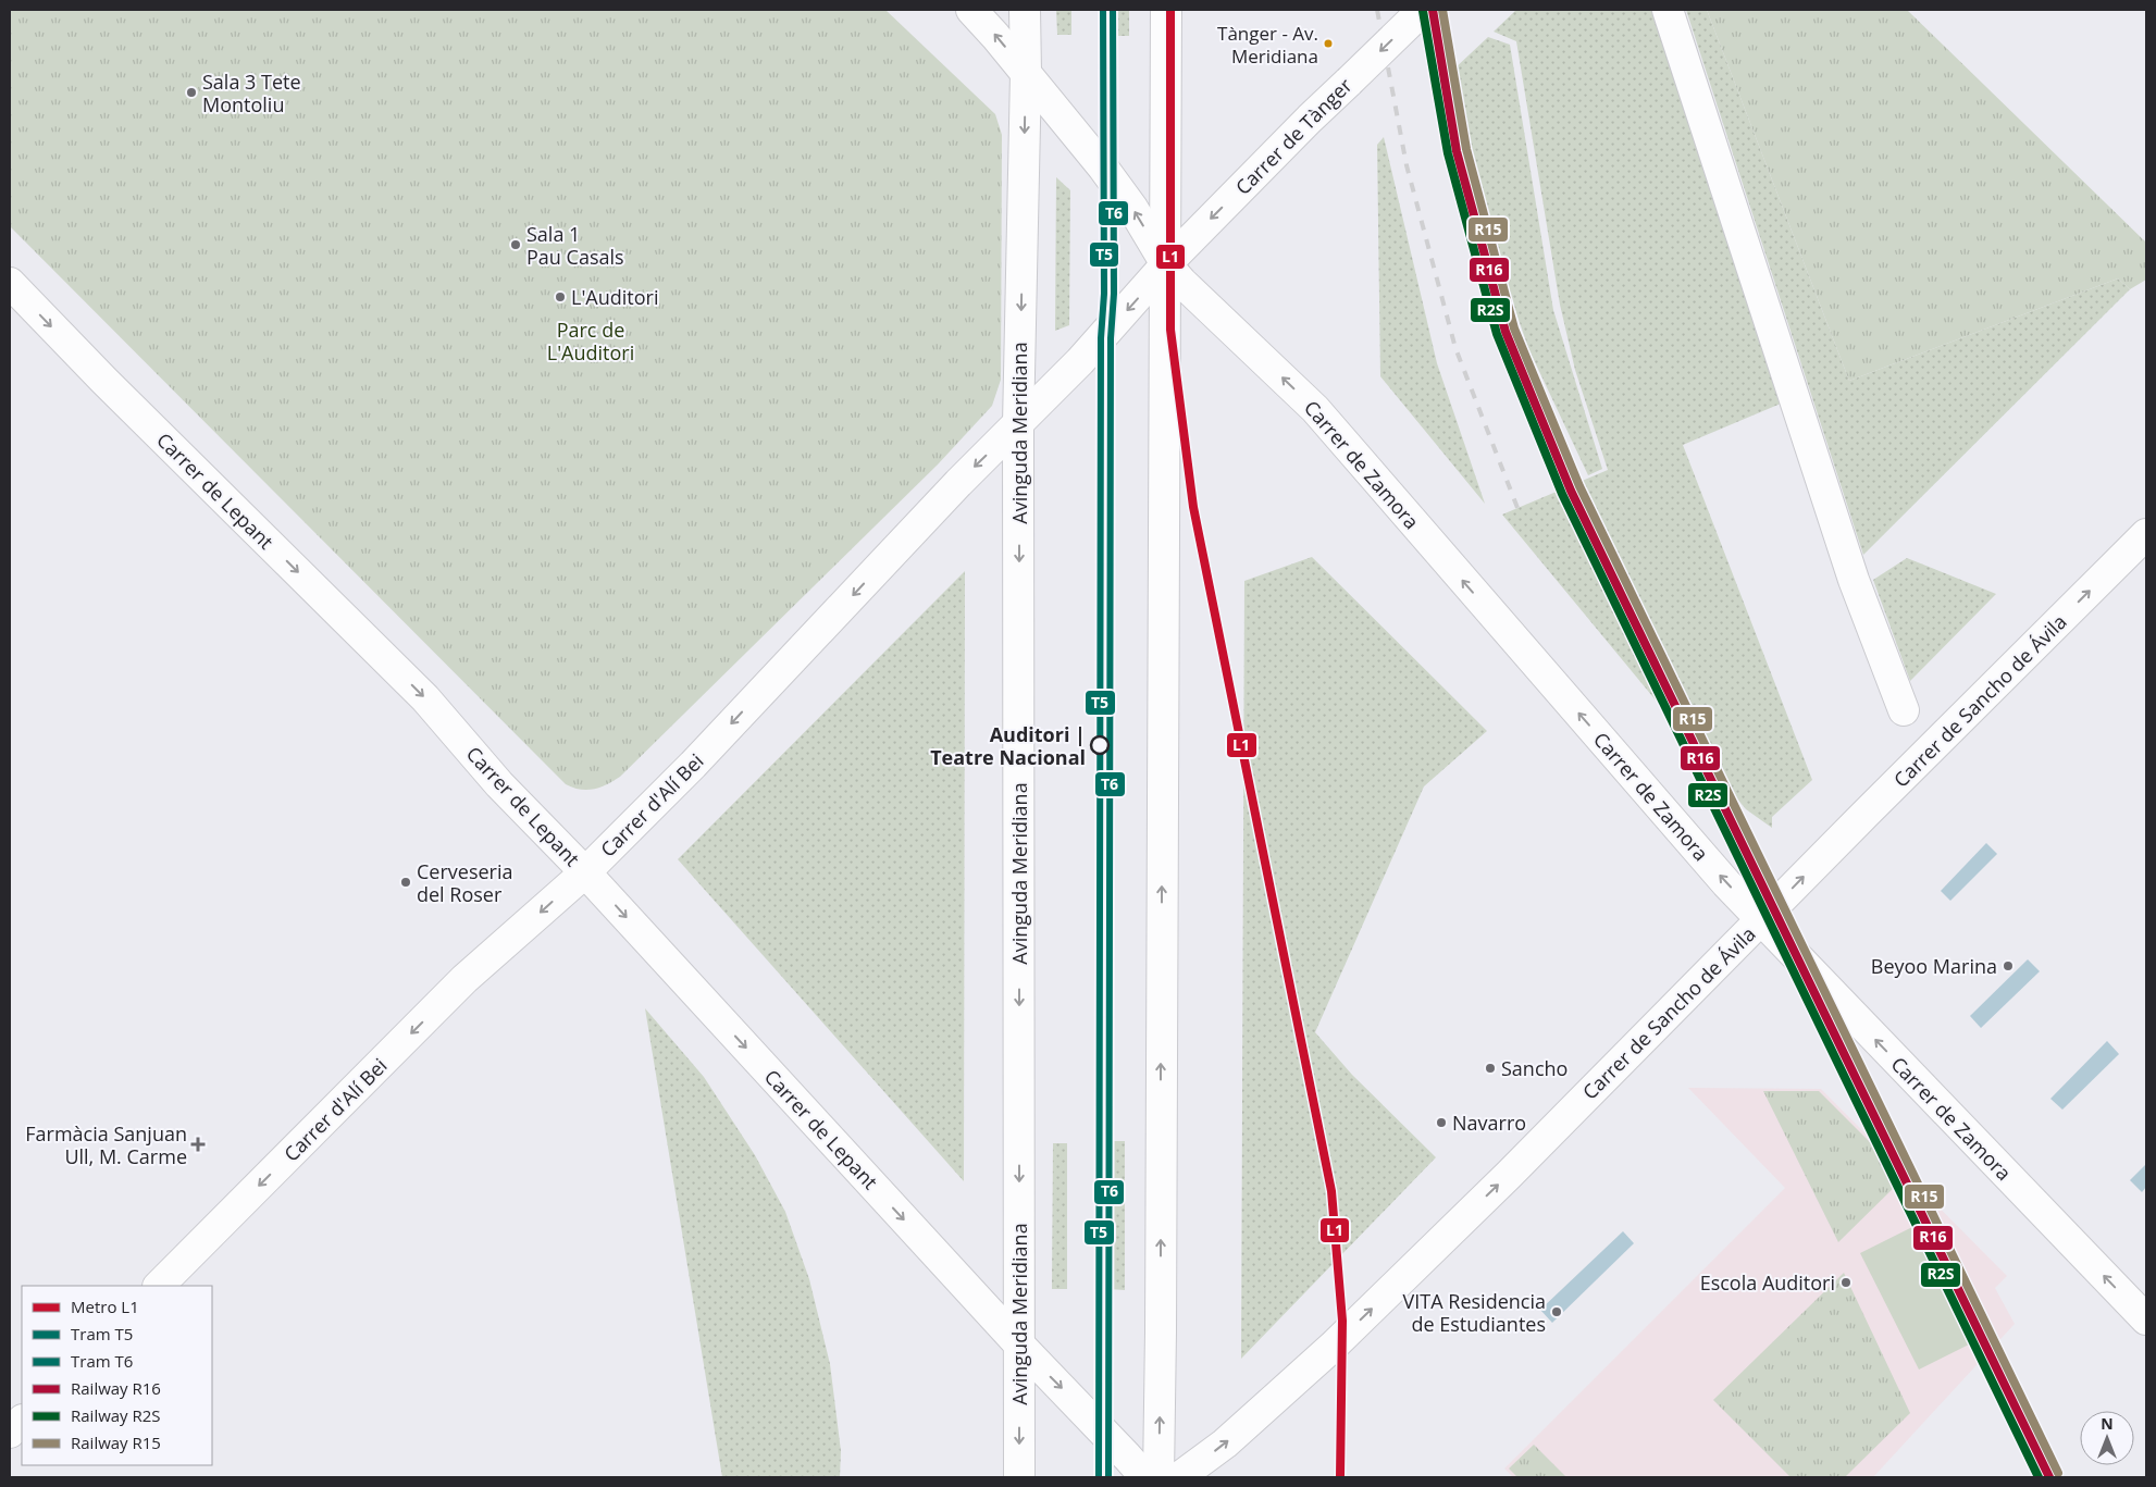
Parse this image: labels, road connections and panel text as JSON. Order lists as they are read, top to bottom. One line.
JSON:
{"streets":{"street":["Carrer de Tànger","Avinguda Meridiana","Carrer de Zamora","Carrer de Lepant","Carrer de Sancho de Ávila","Carrer d'Alí Bei"]},"crossings":[["Carrer de Tànger","Avinguda Meridiana"],["Carrer de Tànger","Carrer de Zamora"],["Carrer de Tànger","Carrer d'Alí Bei"],["Avinguda Meridiana","Carrer de Zamora"],["Avinguda Meridiana","Carrer de Lepant"],["Avinguda Meridiana","Carrer d'Alí Bei"],["Carrer de Zamora","Carrer de Sancho de Ávila"],["Carrer de Lepant","Carrer d'Alí Bei"]],"one_way":["Carrer de Tànger","Carrer de Zamora","Carrer de Lepant","Carrer de Sancho de Ávila","Carrer d'Alí Bei"],"parks":["Parc de L'Auditori"],"places":{"other":["Tànger - Av. Meridiana","Sala 3 Tete Montoliu","Sala 1 Pau Casals","L'Auditori","Auditori | Teatre Nacional","Cerveseria del Roser","Beyoo Marina","Sancho","Navarro","Escola Auditori","VITA Residencia de Estudiantes"],"health":["Farmàcia Sanjuan Ull, M. Carme"]},"lines":["metro line L1","tram line T5","tram line T6","rail line R16","rail line R15","rail line R2S"],"legend":["Metro L1","Tram T5","Tram T6","Railway R16","Railway R2S","Railway R15"],"north":"top"}
